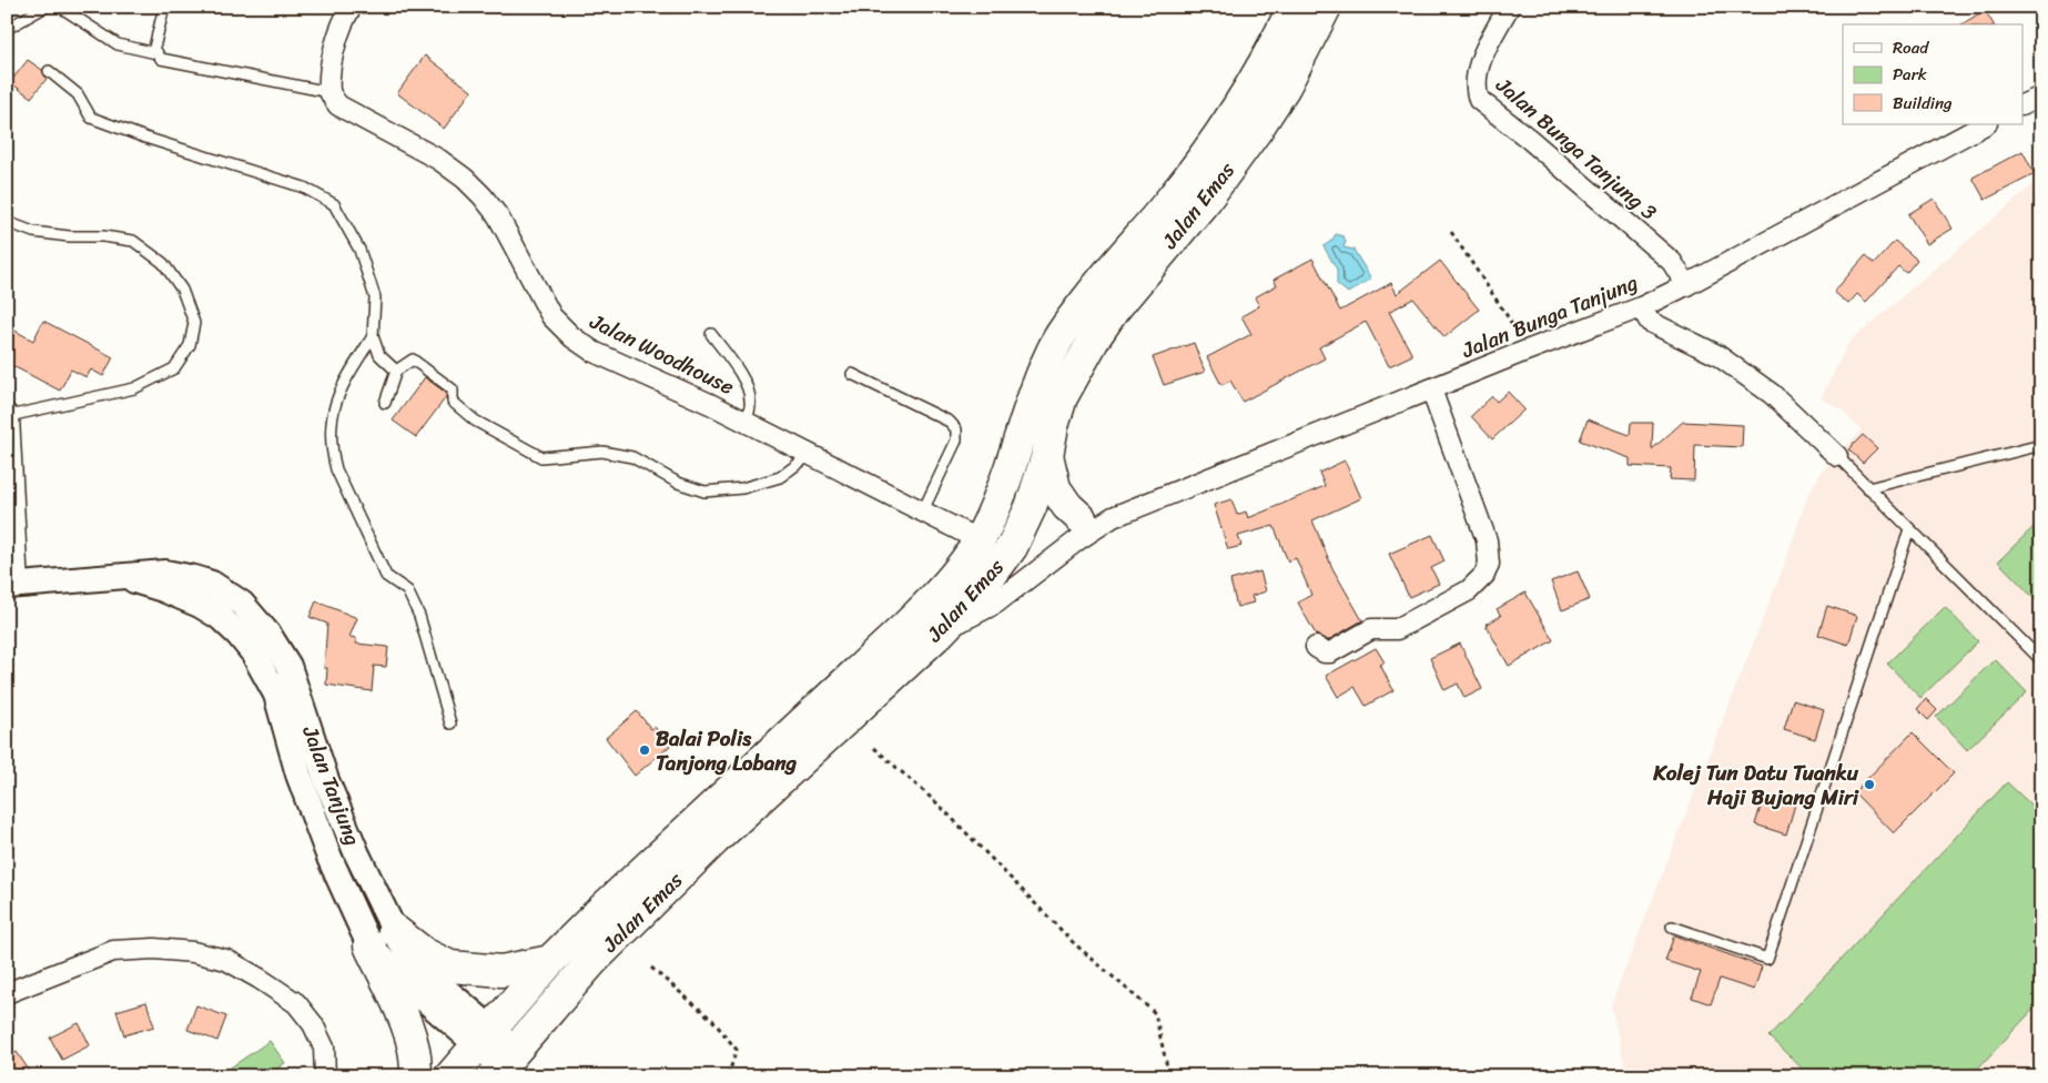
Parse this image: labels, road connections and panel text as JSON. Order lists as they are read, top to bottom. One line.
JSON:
{"streets":{"main road":["Jalan Emas"],"street":["Jalan Bunga Tanjung 3","Jalan Bunga Tanjung","Jalan Woodhouse","Jalan Tanjung"]},"crossings":[["Jalan Bunga Tanjung 3","Jalan Bunga Tanjung"],["Jalan Emas","Jalan Woodhouse"],["Jalan Emas","Jalan Tanjung"]],"places":["Balai Polis Tanjong Lobang","Kolej Tun Datu Tuanku Haji Bujang Miri"],"legend":["Road","Park","Building"]}
